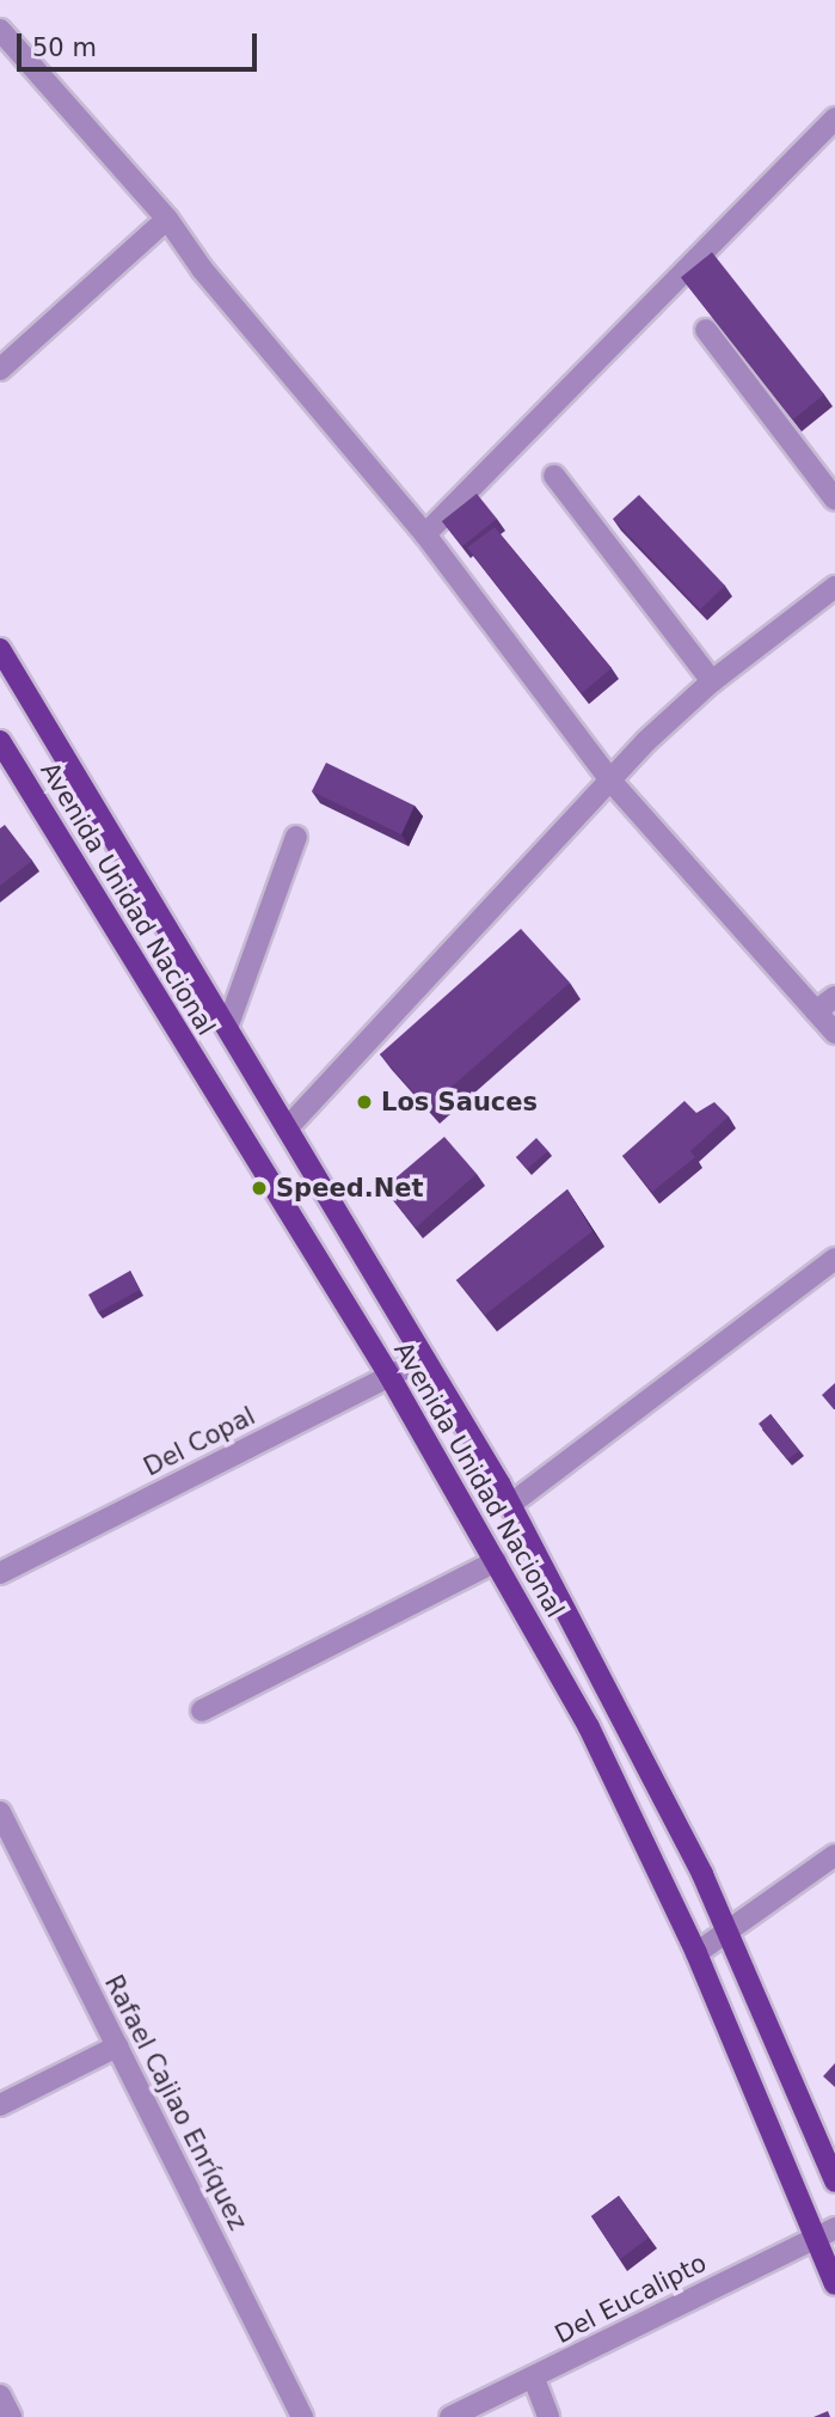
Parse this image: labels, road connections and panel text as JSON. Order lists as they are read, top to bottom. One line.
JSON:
{"streets":{"main road":["Avenida Unidad Nacional"],"street":["Del Copal","Rafael Cajiao Enríquez","Del Eucalipto"]},"crossings":[["Avenida Unidad Nacional","Del Copal"],["Avenida Unidad Nacional","Del Eucalipto"]],"places":["Los Sauces","Speed.Net"],"scale_bar":"50 m"}
